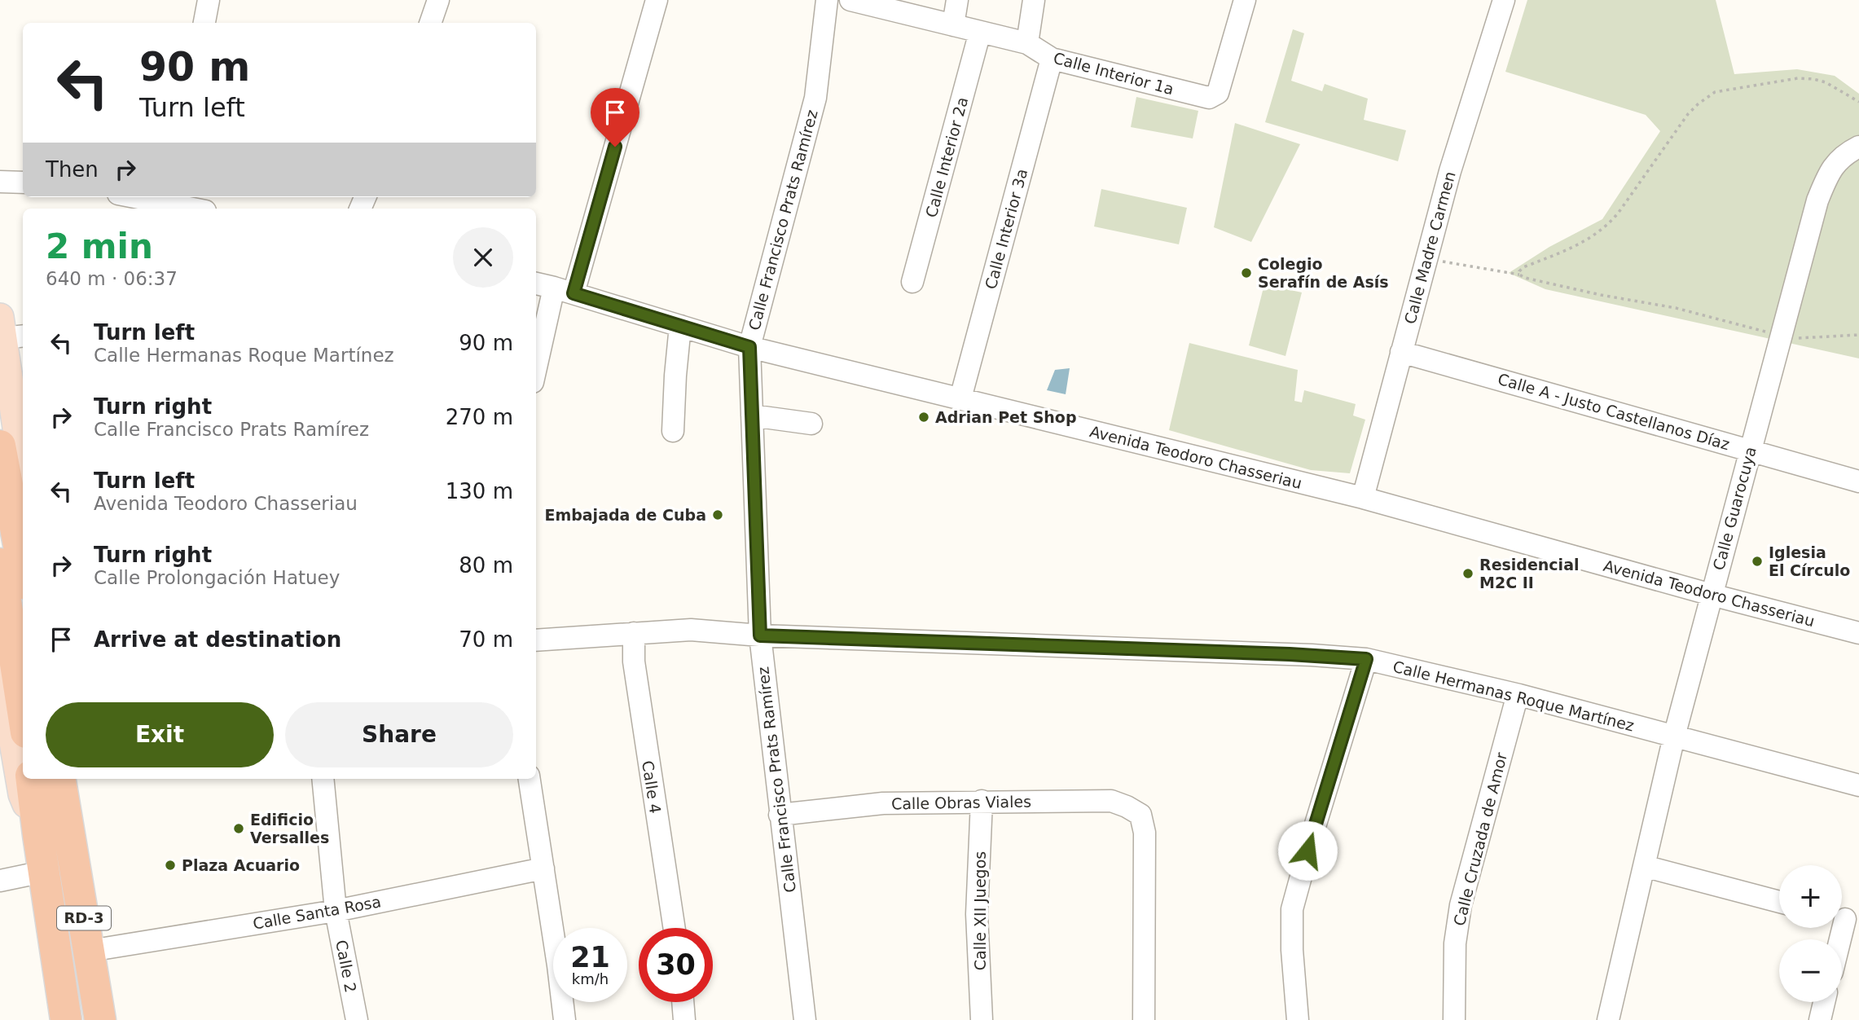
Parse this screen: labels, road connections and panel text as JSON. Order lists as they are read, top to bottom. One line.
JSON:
{"streets":{"highway":["RD-3"],"street":["Calle Interior 1a","Calle Interior 2a","Calle Francisco Prats Ramírez","Calle Interior 3a","Calle Madre Carmen","Calle A - Justo Castellanos Díaz","Avenida Teodoro Chasseriau","Calle Guarocuya","Calle Hermanas Roque Martínez","Calle 4","Calle Obras Viales","Calle Cruzada de Amor","Calle XII Juegos","Calle Santa Rosa","Calle 2"]},"crossings":[["Calle Interior 1a","Calle Interior 2a"],["Calle Interior 1a","Calle Interior 3a"],["Calle Francisco Prats Ramírez","Avenida Teodoro Chasseriau"],["Calle Francisco Prats Ramírez","Calle Hermanas Roque Martínez"],["Calle Francisco Prats Ramírez","Calle Obras Viales"],["Calle Interior 3a","Avenida Teodoro Chasseriau"],["Calle Madre Carmen","Calle A - Justo Castellanos Díaz"],["Calle Madre Carmen","Avenida Teodoro Chasseriau"],["Calle A - Justo Castellanos Díaz","Calle Guarocuya"],["Avenida Teodoro Chasseriau","Calle Guarocuya"],["Calle Guarocuya","Calle Hermanas Roque Martínez"],["Calle Hermanas Roque Martínez","Calle 4"],["Calle Hermanas Roque Martínez","Calle Cruzada de Amor"],["Calle Obras Viales","Calle XII Juegos"],["Calle Santa Rosa","RD-3"],["Calle Santa Rosa","Calle 2"]],"places":["Colegio Serafín de Asís","Adrian Pet Shop","Embajada de Cuba","Iglesia El Círculo","Residencial M2C II","Edificio Versalles","Plaza Acuario"],"page":{"turn":["90 m","Turn left"],"then":"Then","heading":["2 min","640 m · 06:37"],"list":[{"name":"Turn left","note":"Calle Hermanas Roque Martínez","value":"90 m"},{"name":"Turn right","note":"Calle Francisco Prats Ramírez","value":"270 m"},{"name":"Turn left","note":"Avenida Teodoro Chasseriau","value":"130 m"},{"name":"Turn right","note":"Calle Prolongación Hatuey","value":"80 m"},{"name":"Arrive at destination","value":"70 m"}],"buttons":["Exit","Share"],"map_buttons":["+","−"],"speed":"21 km/h","limit":"30"}}
